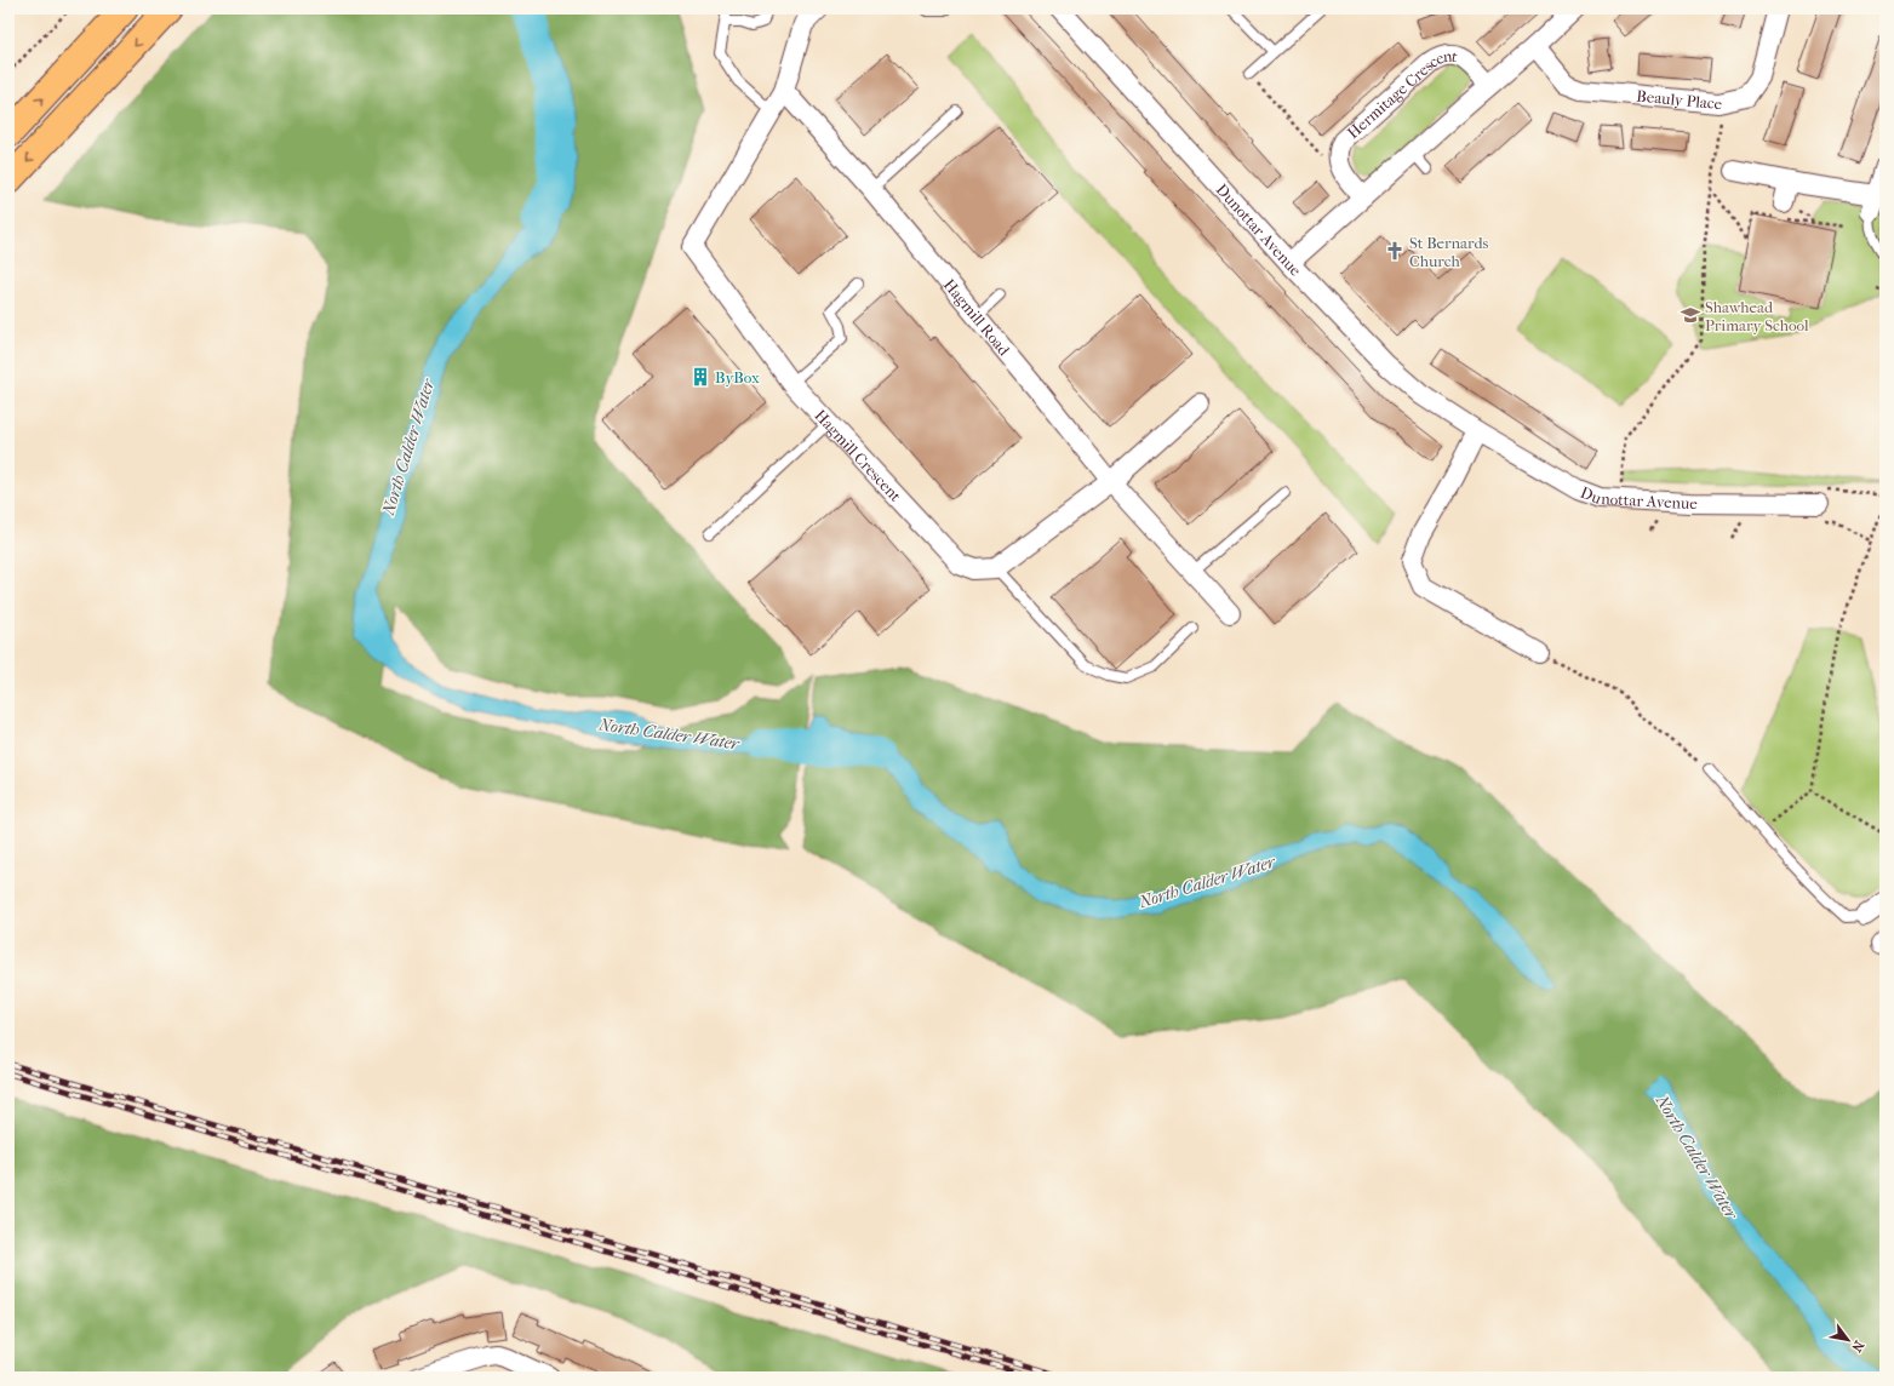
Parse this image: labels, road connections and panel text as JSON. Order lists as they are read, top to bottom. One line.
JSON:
{"streets":{"street":["Beauly Place","Hermitage Crescent","Dunottar Avenue","Hagmill Road","Hagmill Crescent"]},"crossings":[["Hagmill Road","Hagmill Crescent"]],"water":["North Calder Water"],"places":{"church":["St Bernards Church"],"school or university":["Shawhead Primary School"],"building":["ByBox"]},"north":"bottom right"}
